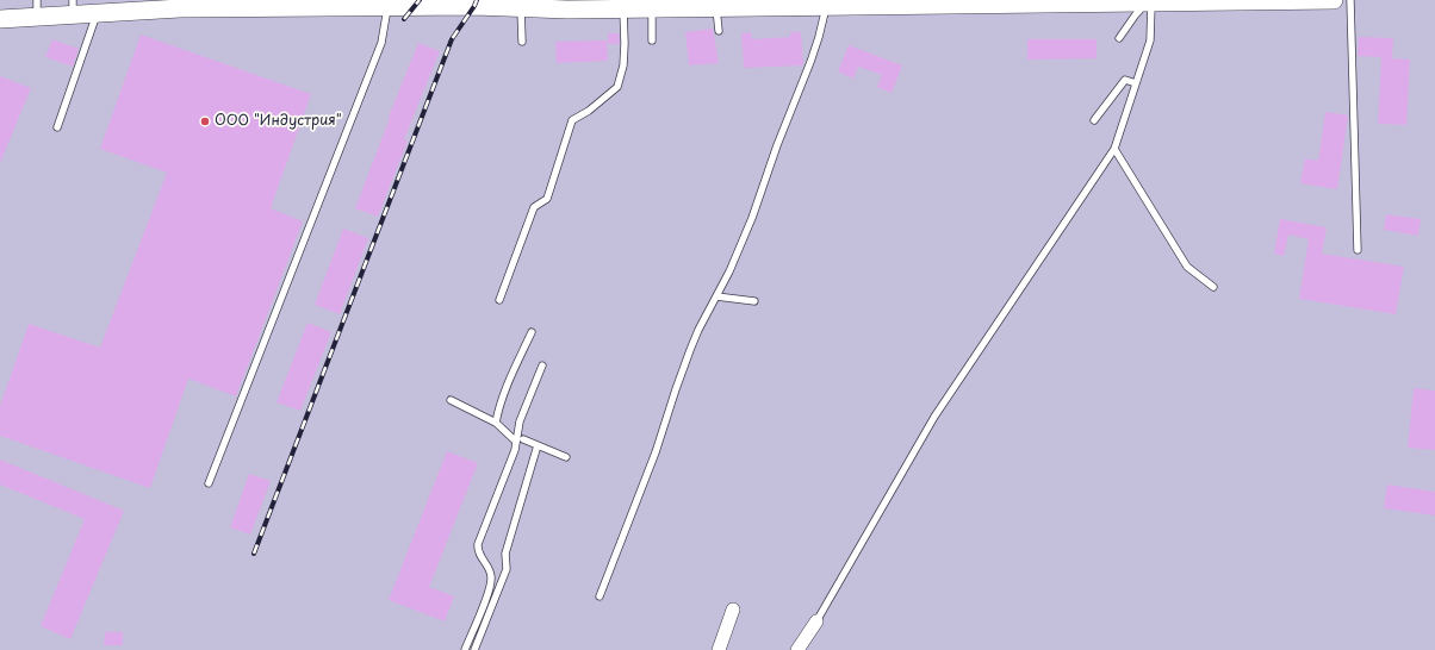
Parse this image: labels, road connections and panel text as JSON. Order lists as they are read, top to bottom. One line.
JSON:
{"places":["ООО \"Индустрия\""]}
